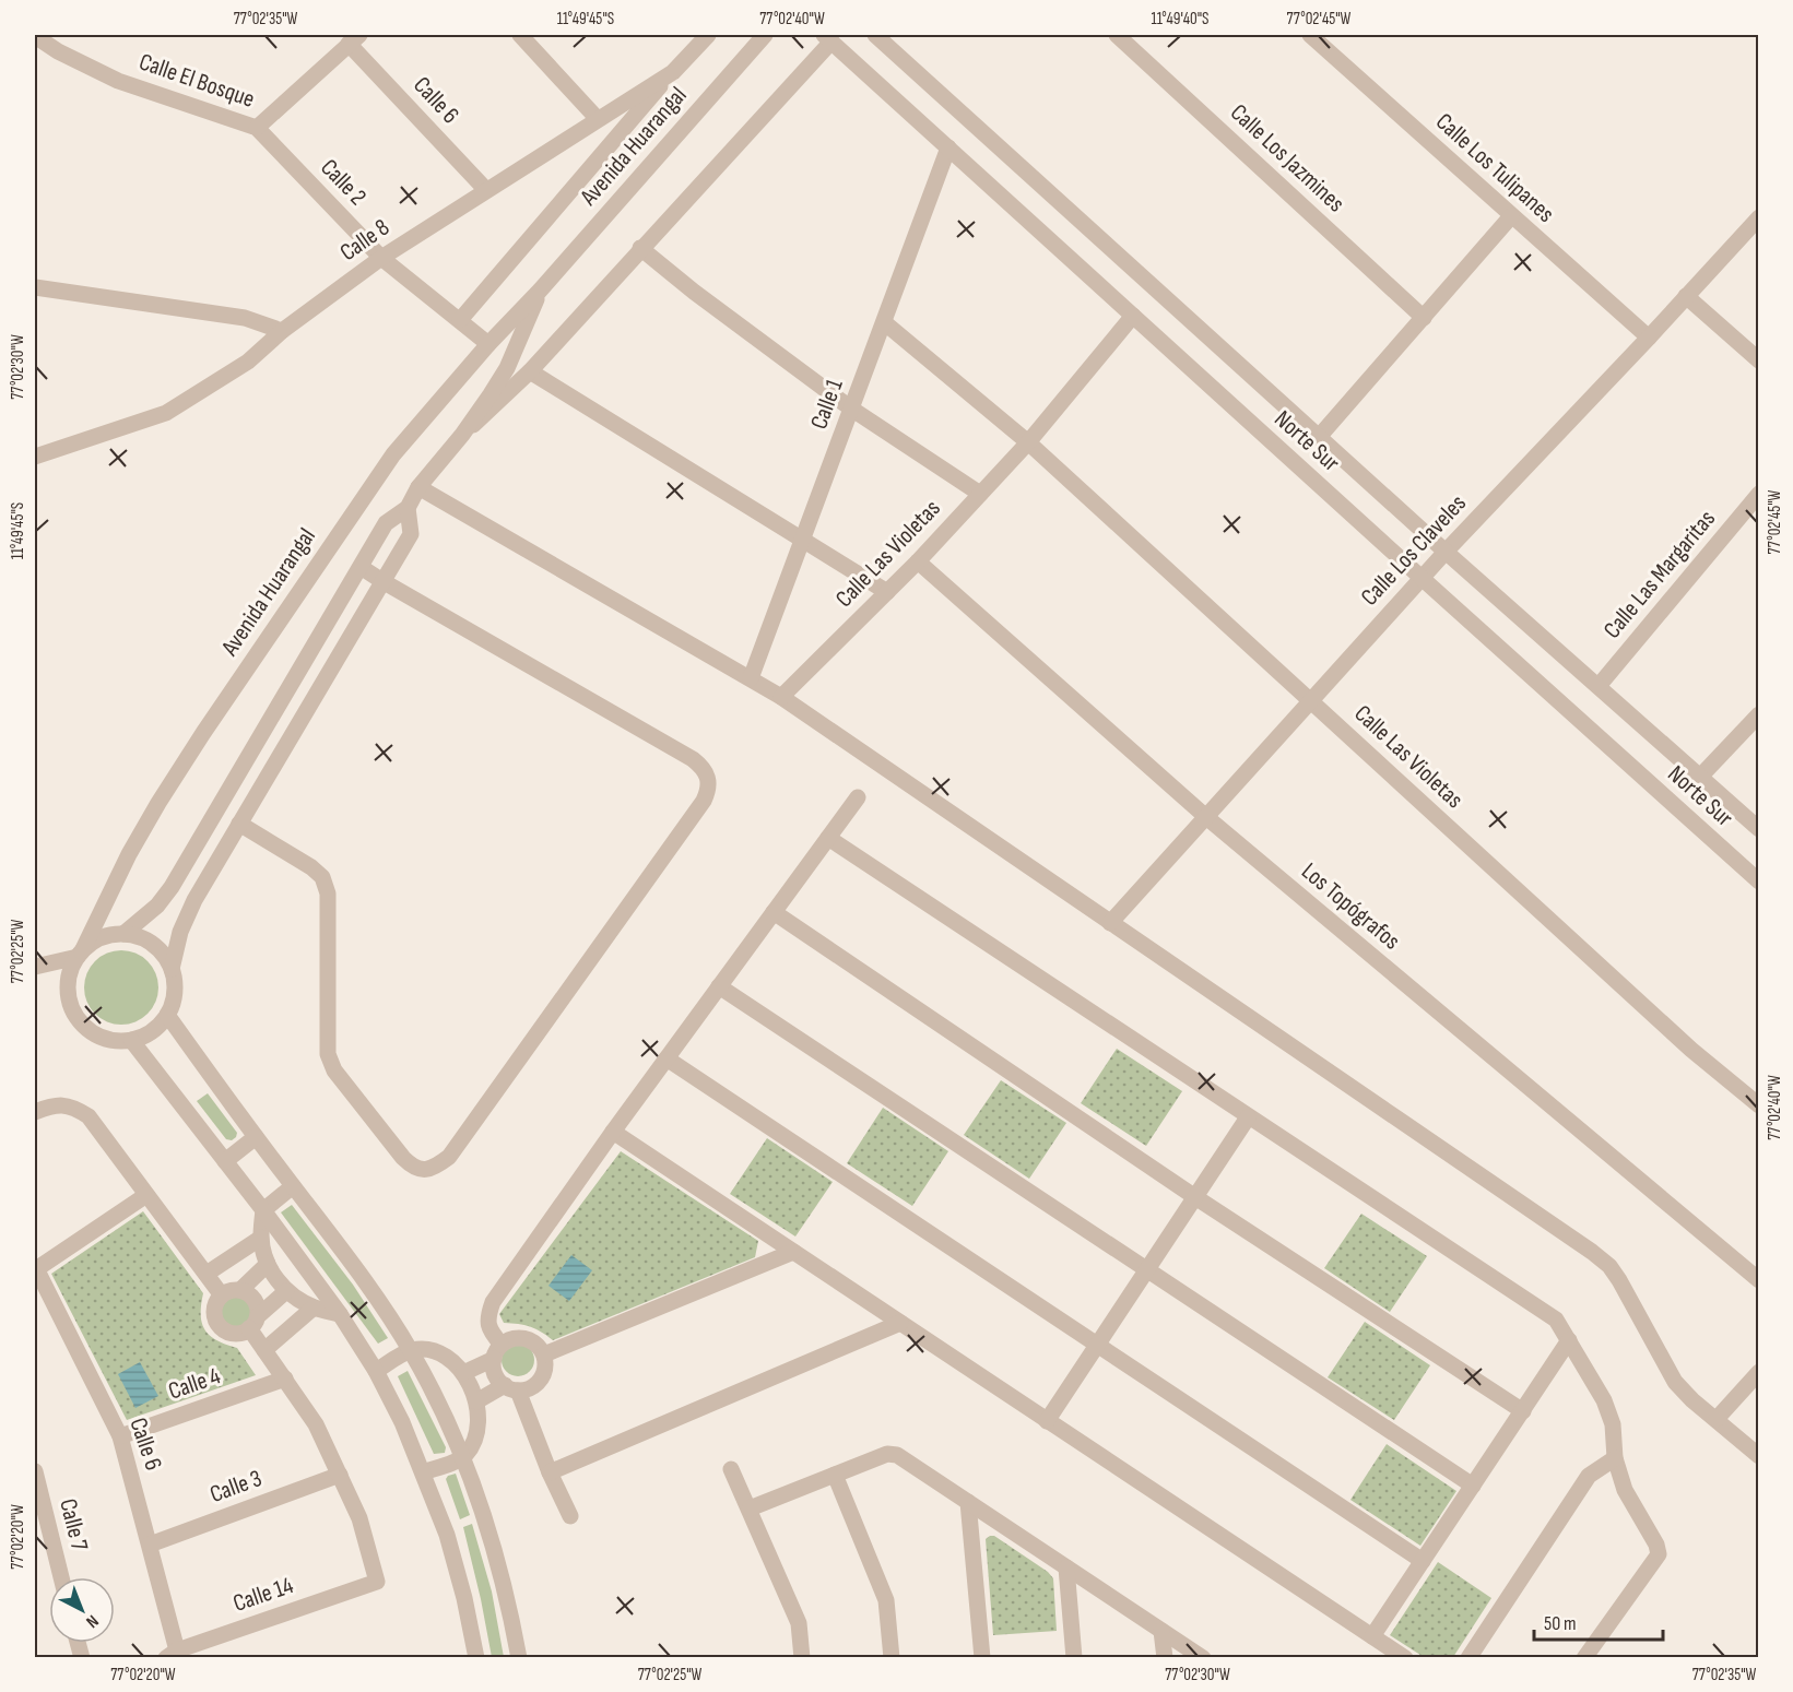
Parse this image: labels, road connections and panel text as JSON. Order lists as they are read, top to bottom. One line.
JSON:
{"streets":{"street":["Calle El Bosque","Calle 6","Avenida Huarangal","Calle Los Jazmines","Calle Los Tulipanes","Calle 2","Calle 8","Calle 1","Norte Sur","Calle Los Claveles","Calle Las Violetas","Calle Las Margaritas","Los Topógrafos","Calle 4","Calle 3","Calle 7","Calle 14"]},"crossings":[["Calle El Bosque","Calle 6"],["Calle El Bosque","Calle 2"],["Calle 6","Calle 8"],["Calle 6","Calle 4"],["Calle 6","Calle 3"],["Calle 6","Calle 14"],["Avenida Huarangal","Calle 2"],["Calle Los Tulipanes","Calle Los Claveles"],["Calle 2","Calle 8"],["Calle 1","Norte Sur"],["Calle 1","Calle Las Violetas"],["Norte Sur","Calle Los Claveles"],["Norte Sur","Calle Las Violetas"],["Norte Sur","Calle Las Margaritas"],["Calle Los Claveles","Calle Las Violetas"],["Calle Los Claveles","Los Topógrafos"],["Calle Las Violetas","Los Topógrafos"],["Calle 3","Calle 14"]],"scale_bar":"50 m","north":"bottom right","coordinates":["77°02'35\"W","11°49'45\"S","77°02'40\"W","11°49'40\"S","77°02'45\"W","77°02'30\"W","77°02'25\"W","77°02'20\"W"]}
